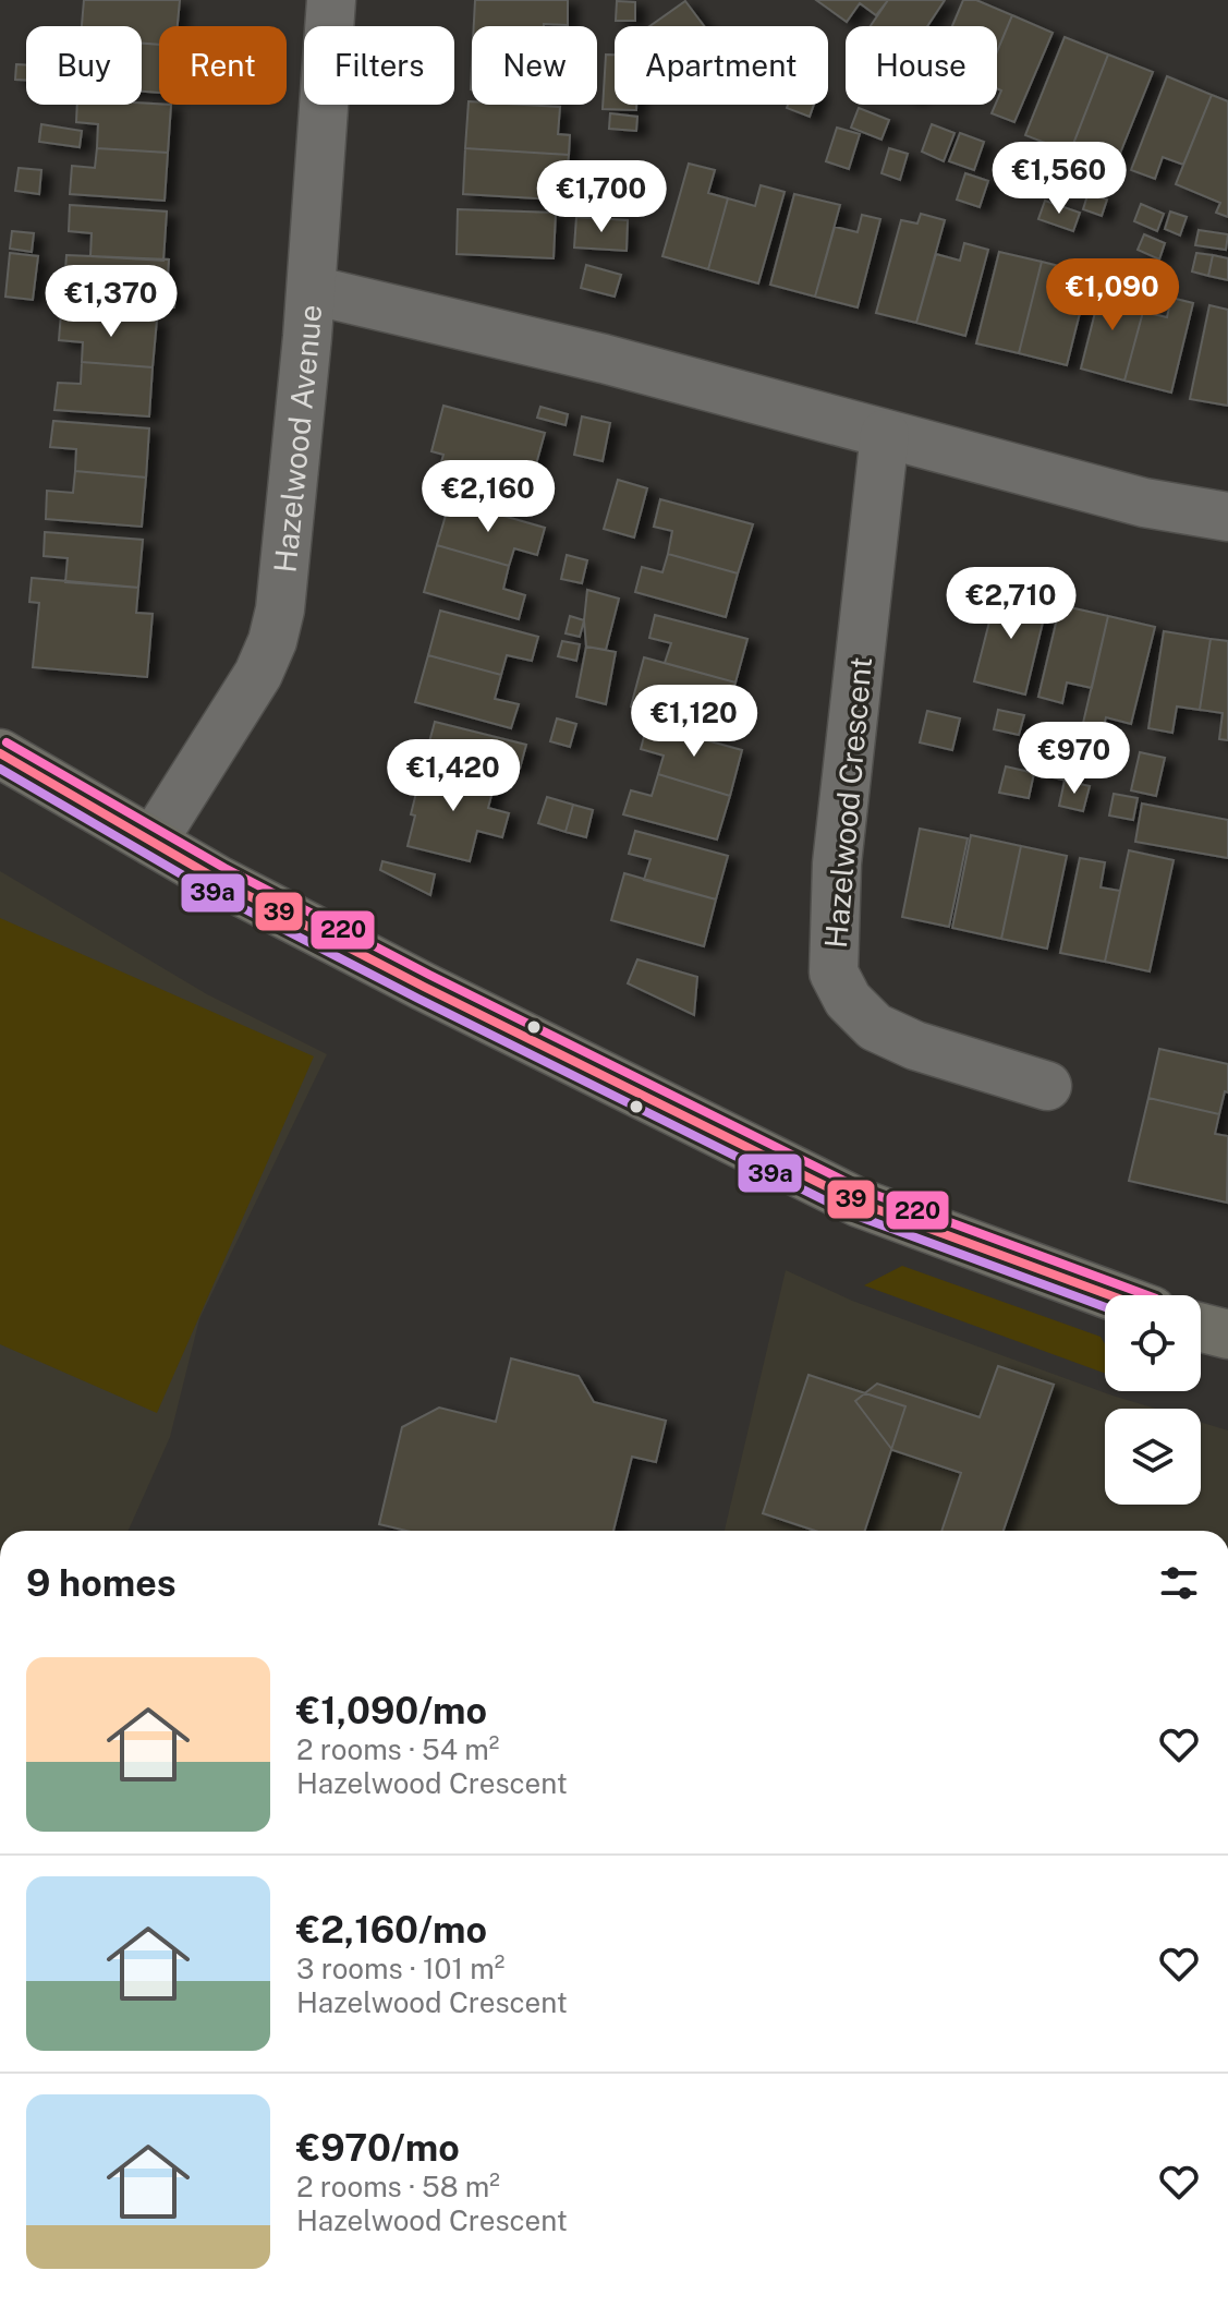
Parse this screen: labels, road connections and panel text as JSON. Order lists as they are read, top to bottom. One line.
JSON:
{"streets":{"street":["Hazelwood Avenue","Hazelwood Crescent"]},"lines":["transit line 220","transit line 39","transit line 39a"],"page":{"chip":["Buy","Rent","Filters","New","Apartment","House"],"price":["€1,560","€1,700","€1,090","€1,370","€2,160","€2,710","€1,120","€970","€1,420"],"heading":"9 homes","list":[{"name":"€1,090/mo","note":"2 rooms · 54 m² · Hazelwood Crescent"},{"name":"€2,160/mo","note":"3 rooms · 101 m² · Hazelwood Crescent"},{"name":"€970/mo","note":"2 rooms · 58 m² · Hazelwood Crescent"}]}}
